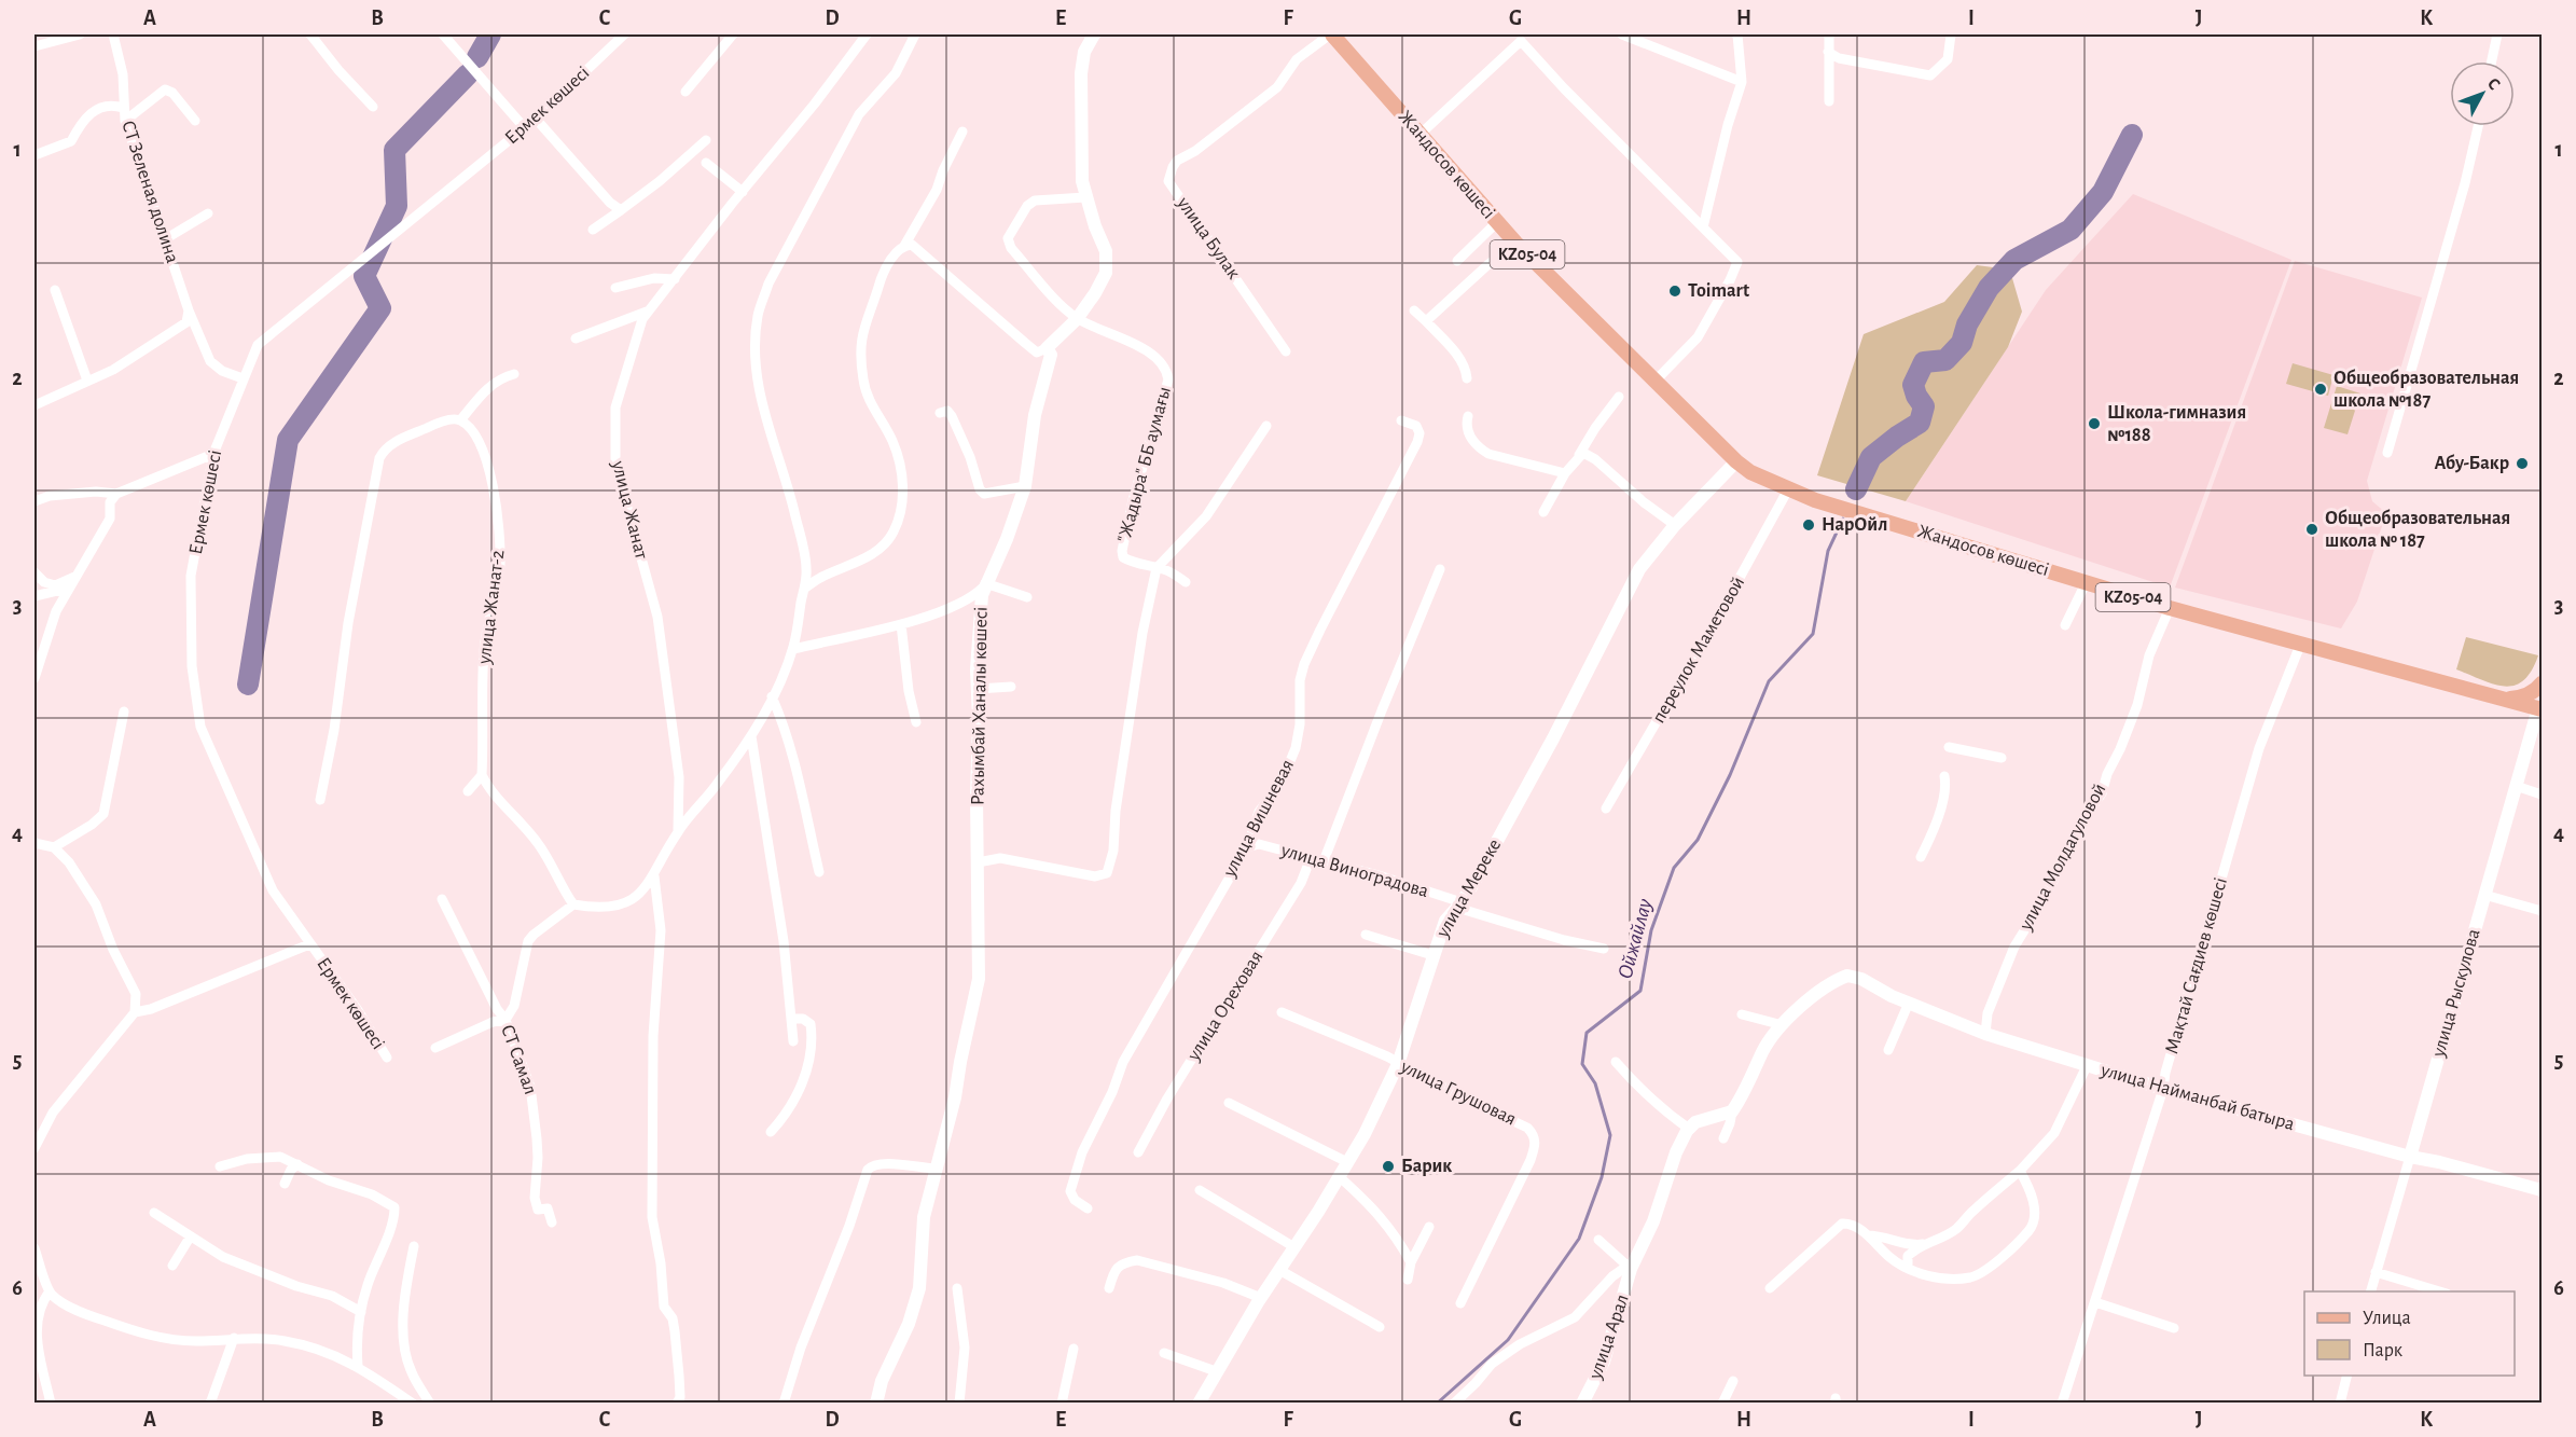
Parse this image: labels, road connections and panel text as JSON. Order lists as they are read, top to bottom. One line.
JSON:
{"streets":{"main road":["Жандосов көшесі","KZ05-04"],"street":["Ермек көшесі","СТ Зеленая долина","улица Булак","\"Жадыра\" ББ аумағы","улица Жанат","улица Жанат-2","переулок Маметовой","Рахымбай Ханалы көшесі","улица Вишневая","улица Молдагуловой","улица Виноградова","улица Мереке","Мақтай Сағдиев көшесі","улица Рыскулова","улица Ореховая","СТ Самал","улица Грушовая","улица Найманбай батыра","улица Арал"]},"crossings":[["Ермек көшесі","СТ Зеленая долина"],["Жандосов көшесі","улица Булак"],["Жандосов көшесі","переулок Маметовой"],["Жандосов көшесі","улица Молдагуловой"],["Жандосов көшесі","улица Мереке"],["Жандосов көшесі","Мақтай Сағдиев көшесі"],["Жандосов көшесі","улица Рыскулова"],["улица Вишневая","улица Виноградова"],["улица Молдагуловой","улица Найманбай батыра"],["улица Виноградова","улица Мереке"],["улица Виноградова","улица Ореховая"],["улица Мереке","улица Грушовая"],["Мақтай Сағдиев көшесі","улица Найманбай батыра"],["улица Рыскулова","улица Найманбай батыра"]],"water":["Ойжайлау"],"places":["Toimart","Общеобразовательная школа №187","Школа-гимназия №188","Абу-Бакр","НарОйл","Общеобразовательная школа № 187","Барик"],"legend":["Улица","Парк"],"north":"top right","grid":{"columns":["A","B","C","D","E","F","G","H","I","J","K"],"rows":["1","2","3","4","5","6"]}}
